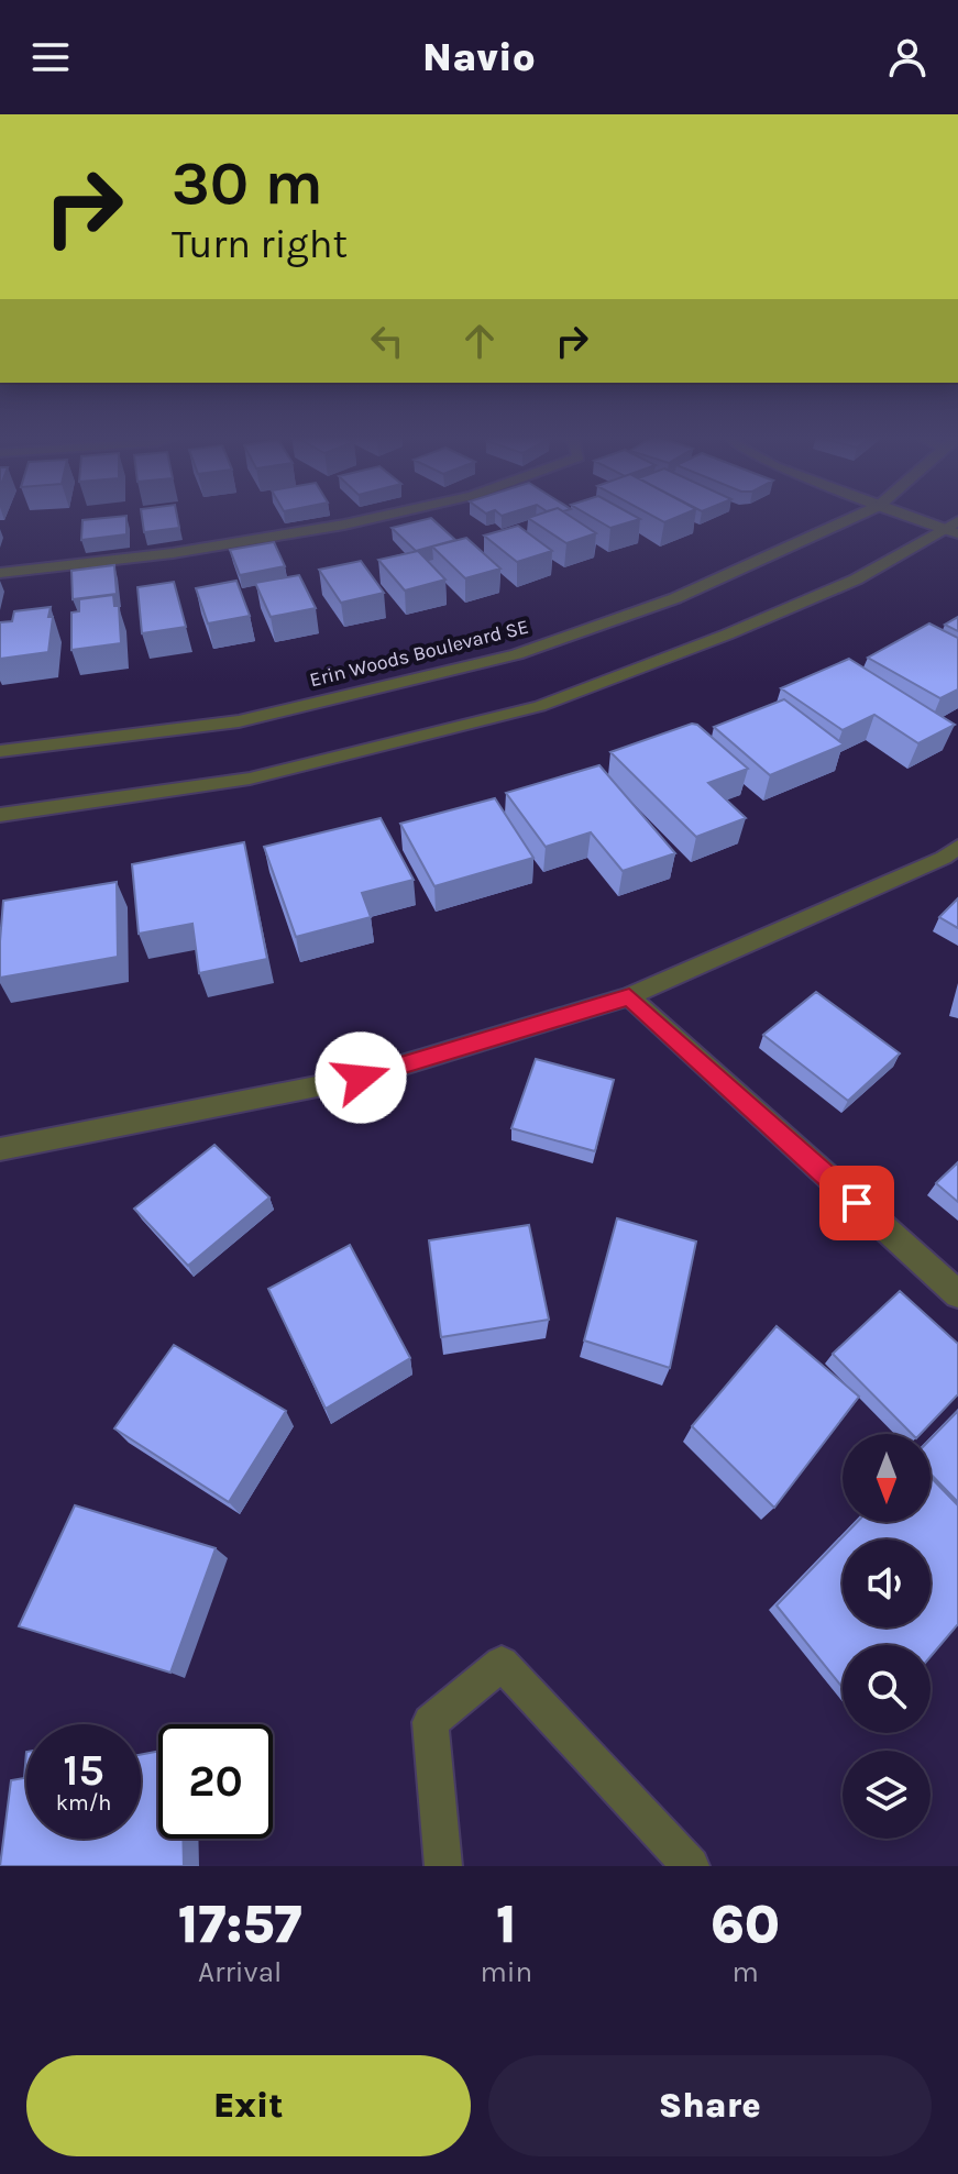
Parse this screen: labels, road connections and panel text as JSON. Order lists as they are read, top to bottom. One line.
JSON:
{"streets":{"street":["Erin Woods Boulevard SE"]},"north":"bottom","page":{"header":"Navio","turn":["30 m","Turn right"],"speed":"15 km/h","limit":"20","eta":["17:57","Arrival","1","min","60","m"],"buttons":["Exit","Share"]}}
